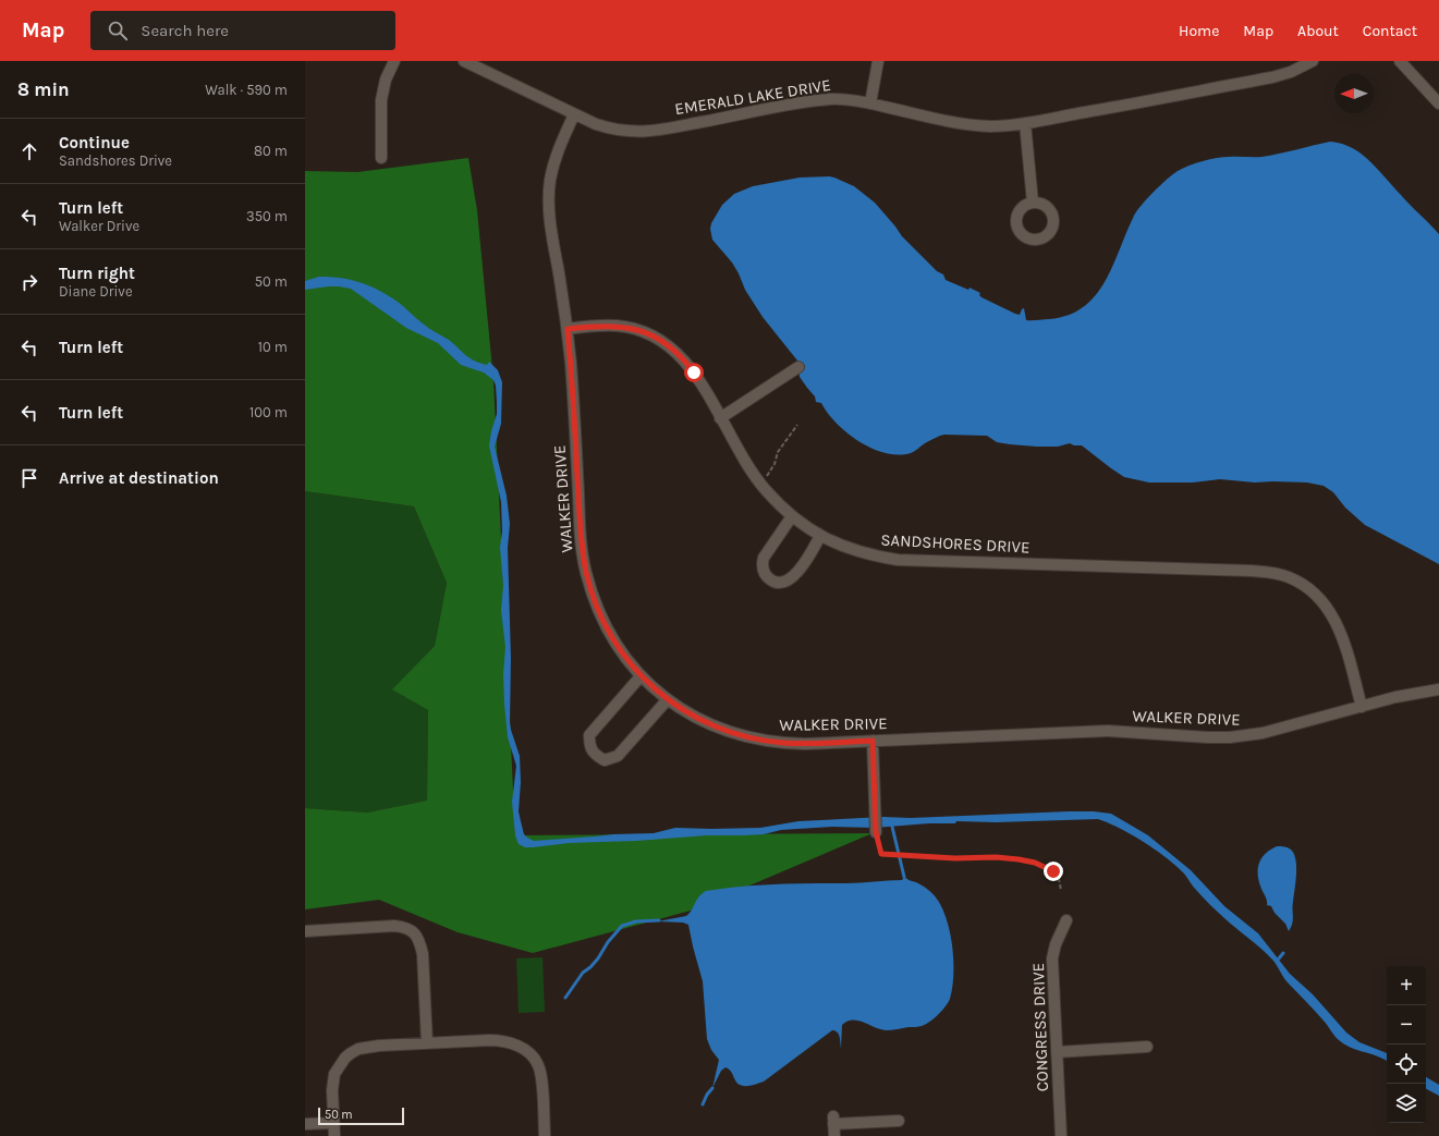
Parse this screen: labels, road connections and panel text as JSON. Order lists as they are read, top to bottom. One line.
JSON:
{"streets":{"street":["EMERALD LAKE DRIVE","WALKER DRIVE","SANDSHORES DRIVE","CONGRESS DRIVE"]},"crossings":[["EMERALD LAKE DRIVE","WALKER DRIVE"],["WALKER DRIVE","SANDSHORES DRIVE"]],"scale_bar":"50 m","north":"left","page":{"header":"Map","search":"Search here","nav":["Home","Map","About","Contact"],"heading":["8 min","Walk · 590 m"],"list":[["Continue","Sandshores Drive","80 m"],["Turn left","Walker Drive","350 m"],["Turn right","Diane Drive","50 m"],["Turn left","10 m"],["Turn left","100 m"],"Arrive at destination"],"map_buttons":["+","−"],"scale":"50 m"}}
